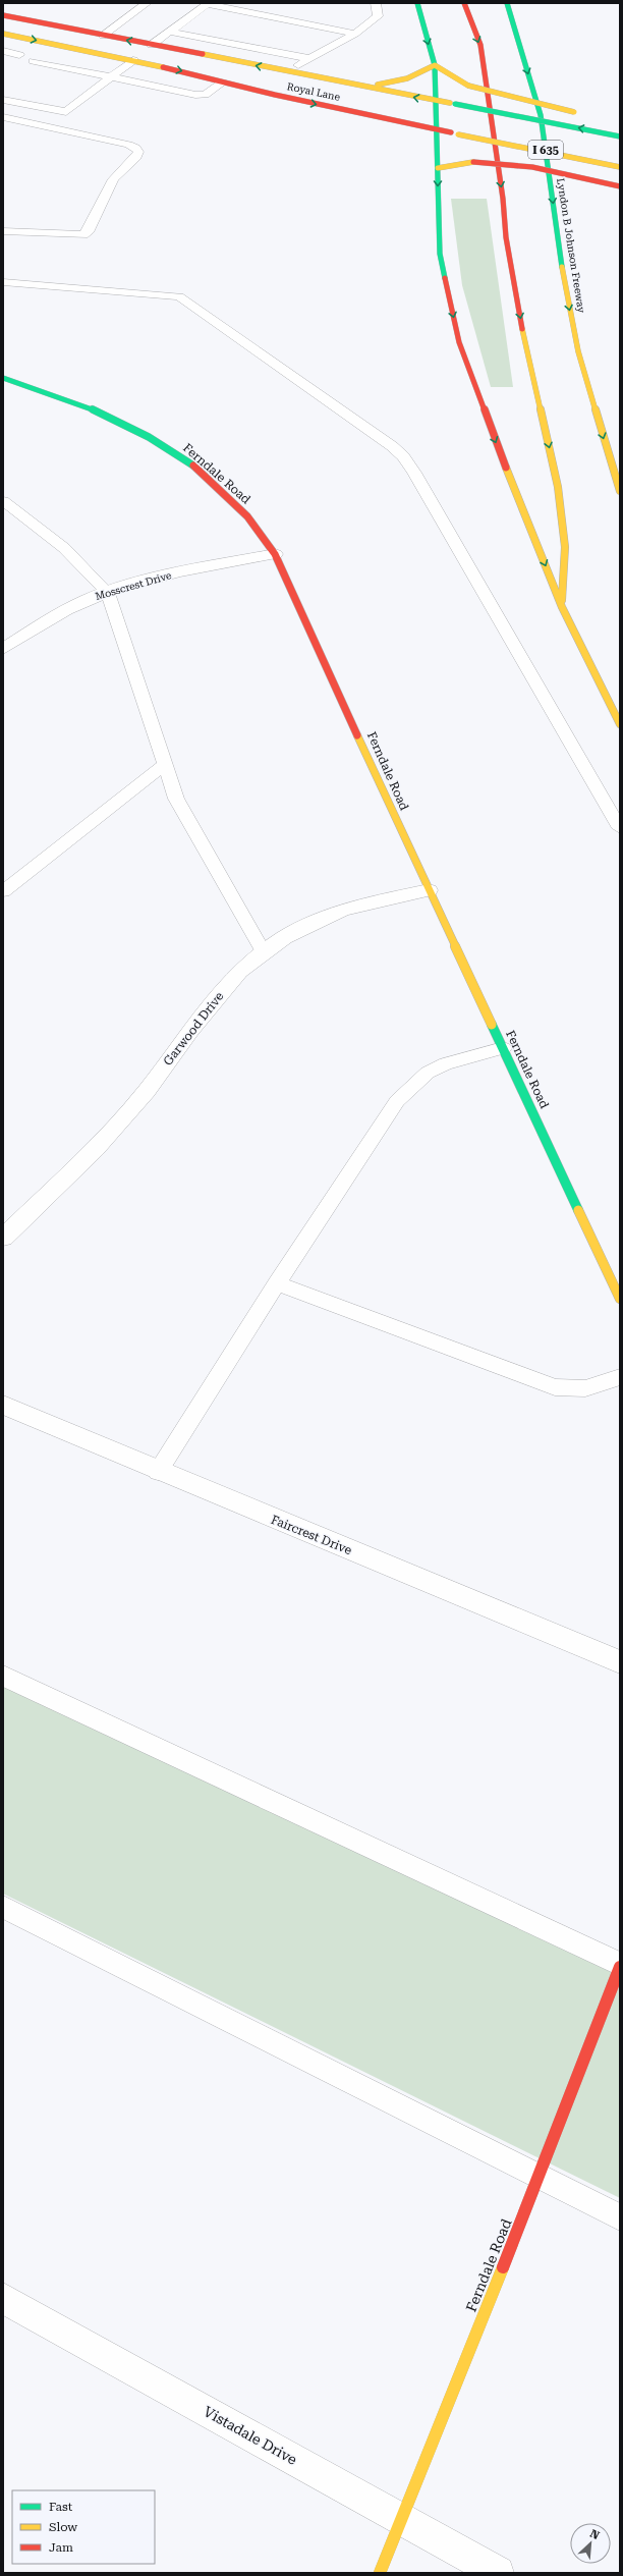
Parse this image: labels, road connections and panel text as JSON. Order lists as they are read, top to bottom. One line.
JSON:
{"streets":{"main road":["Royal Lane","I 635","Lyndon B Johnson Freeway","Ferndale Road"],"street":["Mosscrest Drive","Garwood Drive","Faircrest Drive","Vistadale Drive"]},"crossings":[["Ferndale Road","Mosscrest Drive"],["Ferndale Road","Garwood Drive"],["Ferndale Road","Vistadale Drive"]],"legend":["Fast","Slow","Jam"],"north":"top right"}
